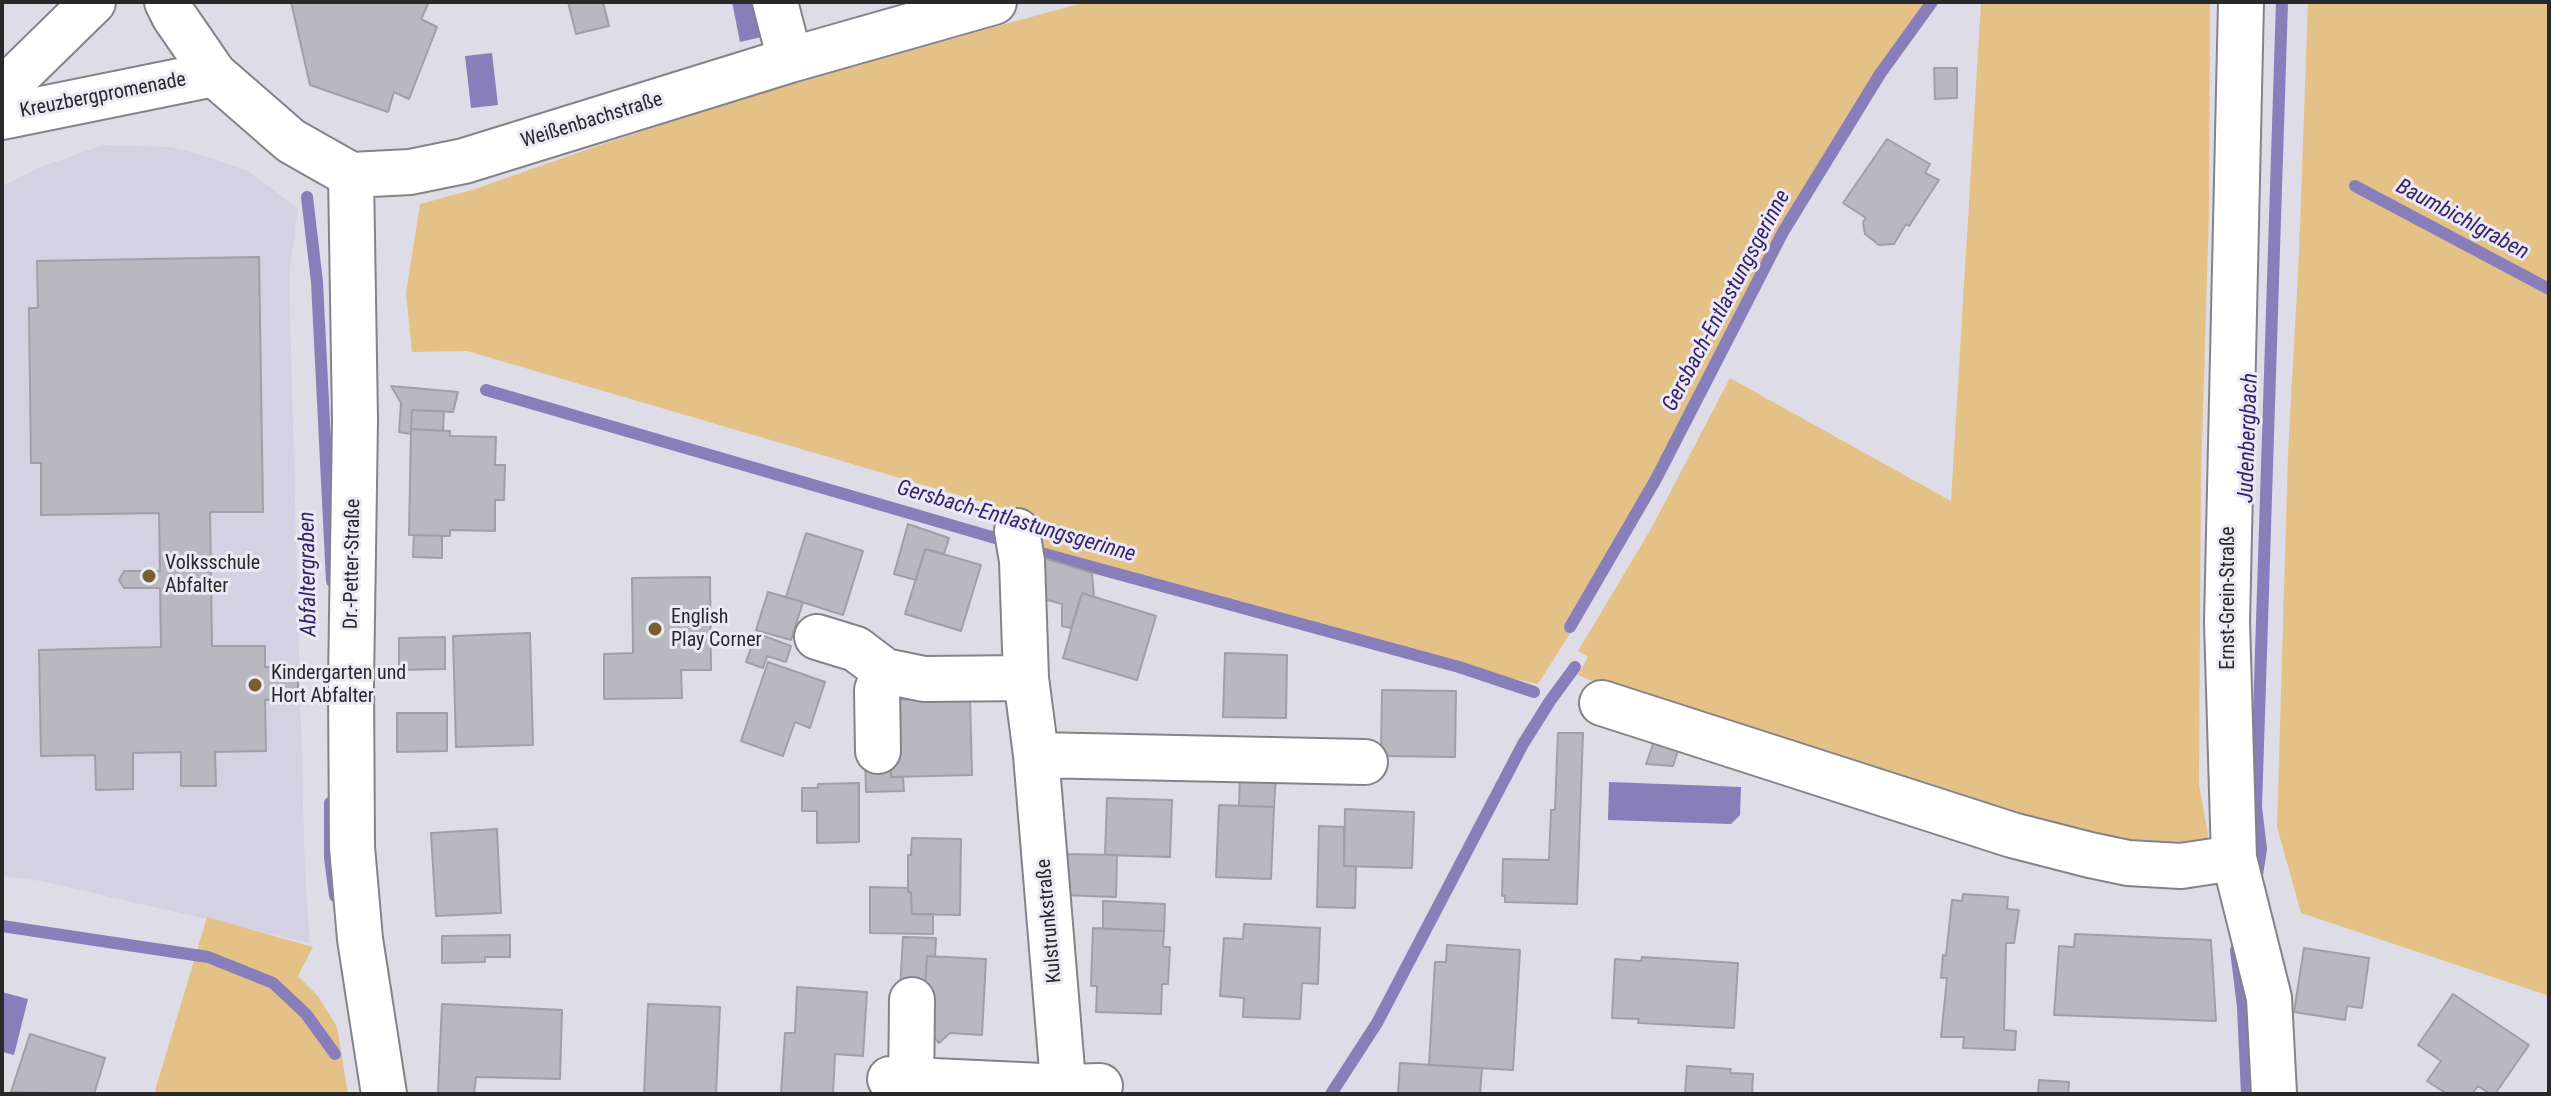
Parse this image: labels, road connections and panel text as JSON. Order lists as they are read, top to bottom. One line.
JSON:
{"streets":{"street":["Kreuzbergpromenade","Weißenbachstraße","Dr.-Petter-Straße","Ernst-Grein-Straße","Kulstrunkstraße"]},"crossings":[["Weißenbachstraße","Dr.-Petter-Straße"]],"water":["Baumbichlgraben","Gersbach-Entlastungsgerinne","Judenbergbach","Abfaltergraben"],"places":["Volksschule Abfalter","English Play Corner","Kindergarten und Hort Abfalter"]}
